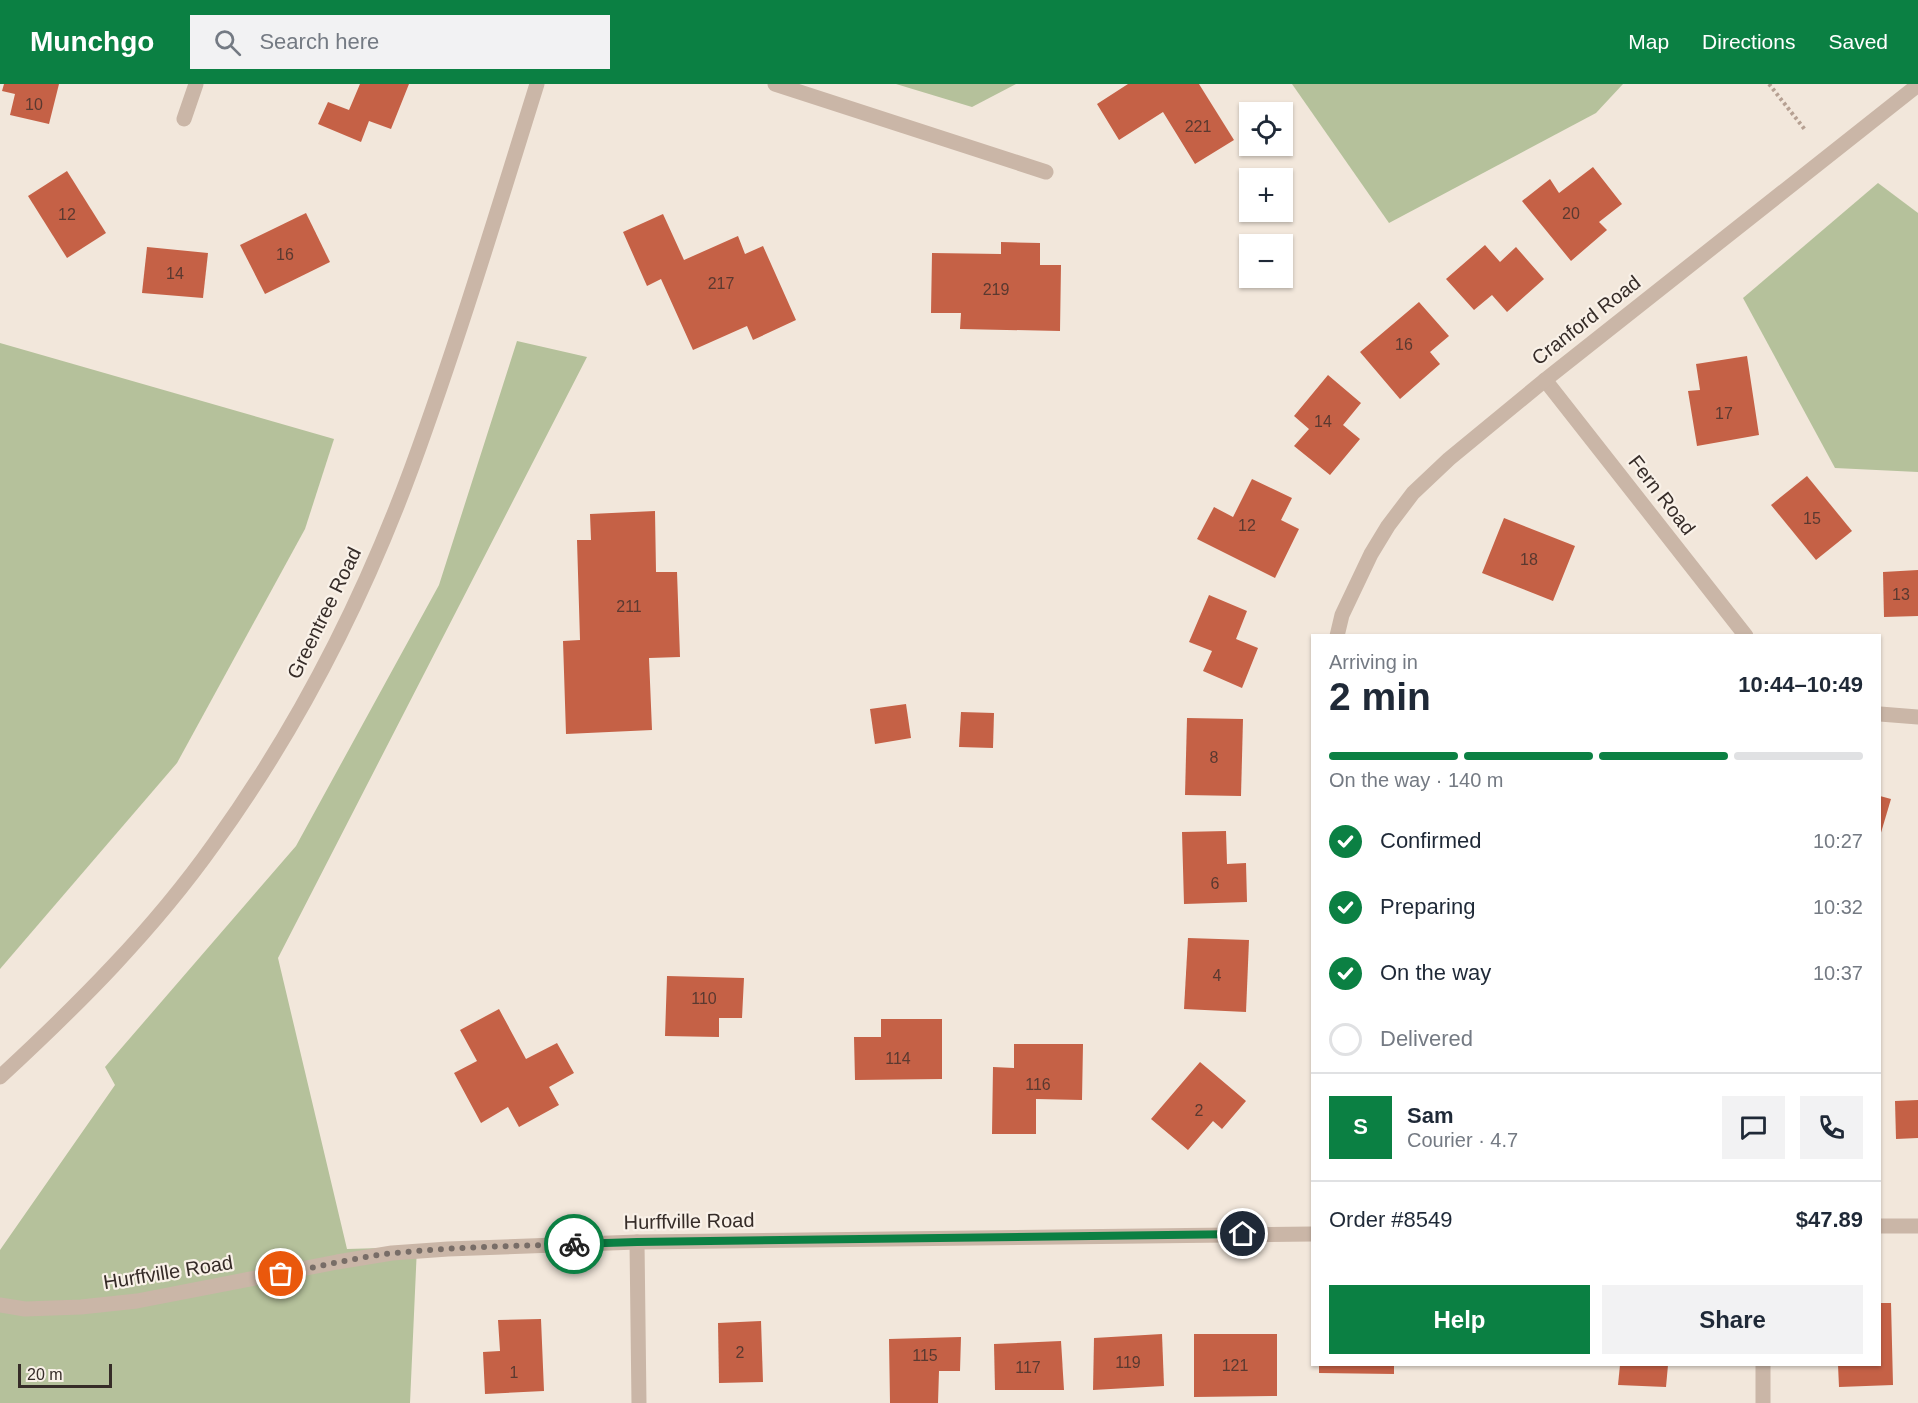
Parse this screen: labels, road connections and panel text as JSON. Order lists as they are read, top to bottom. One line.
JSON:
{"streets":{"street":["Cranford Road","Fern Road","Greentree Road","Hurffville Road"]},"crossings":[["Cranford Road","Fern Road"]],"house_numbers":["10","221","20","12","16","14","217","219","16","17","14","15","12","18","13","211","8","6","4","110","114","116","2","2","115","119","121","117","1"],"scale_bar":"20 m","page":{"header":"Munchgo","search":"Search here","nav":["Map","Directions","Saved"],"map_buttons":["+","−"],"heading":["2 min","Arriving in","10:44–10:49"],"panel":["Sam","Courier · 4.7","Order #8549","$47.89"],"bar":"On the way · 140 m","list":[["Confirmed","10:27"],["Preparing","10:32"],["On the way","10:37"],"Delivered"],"round":"S","buttons":["Help","Share"],"scale":"20 m"}}
